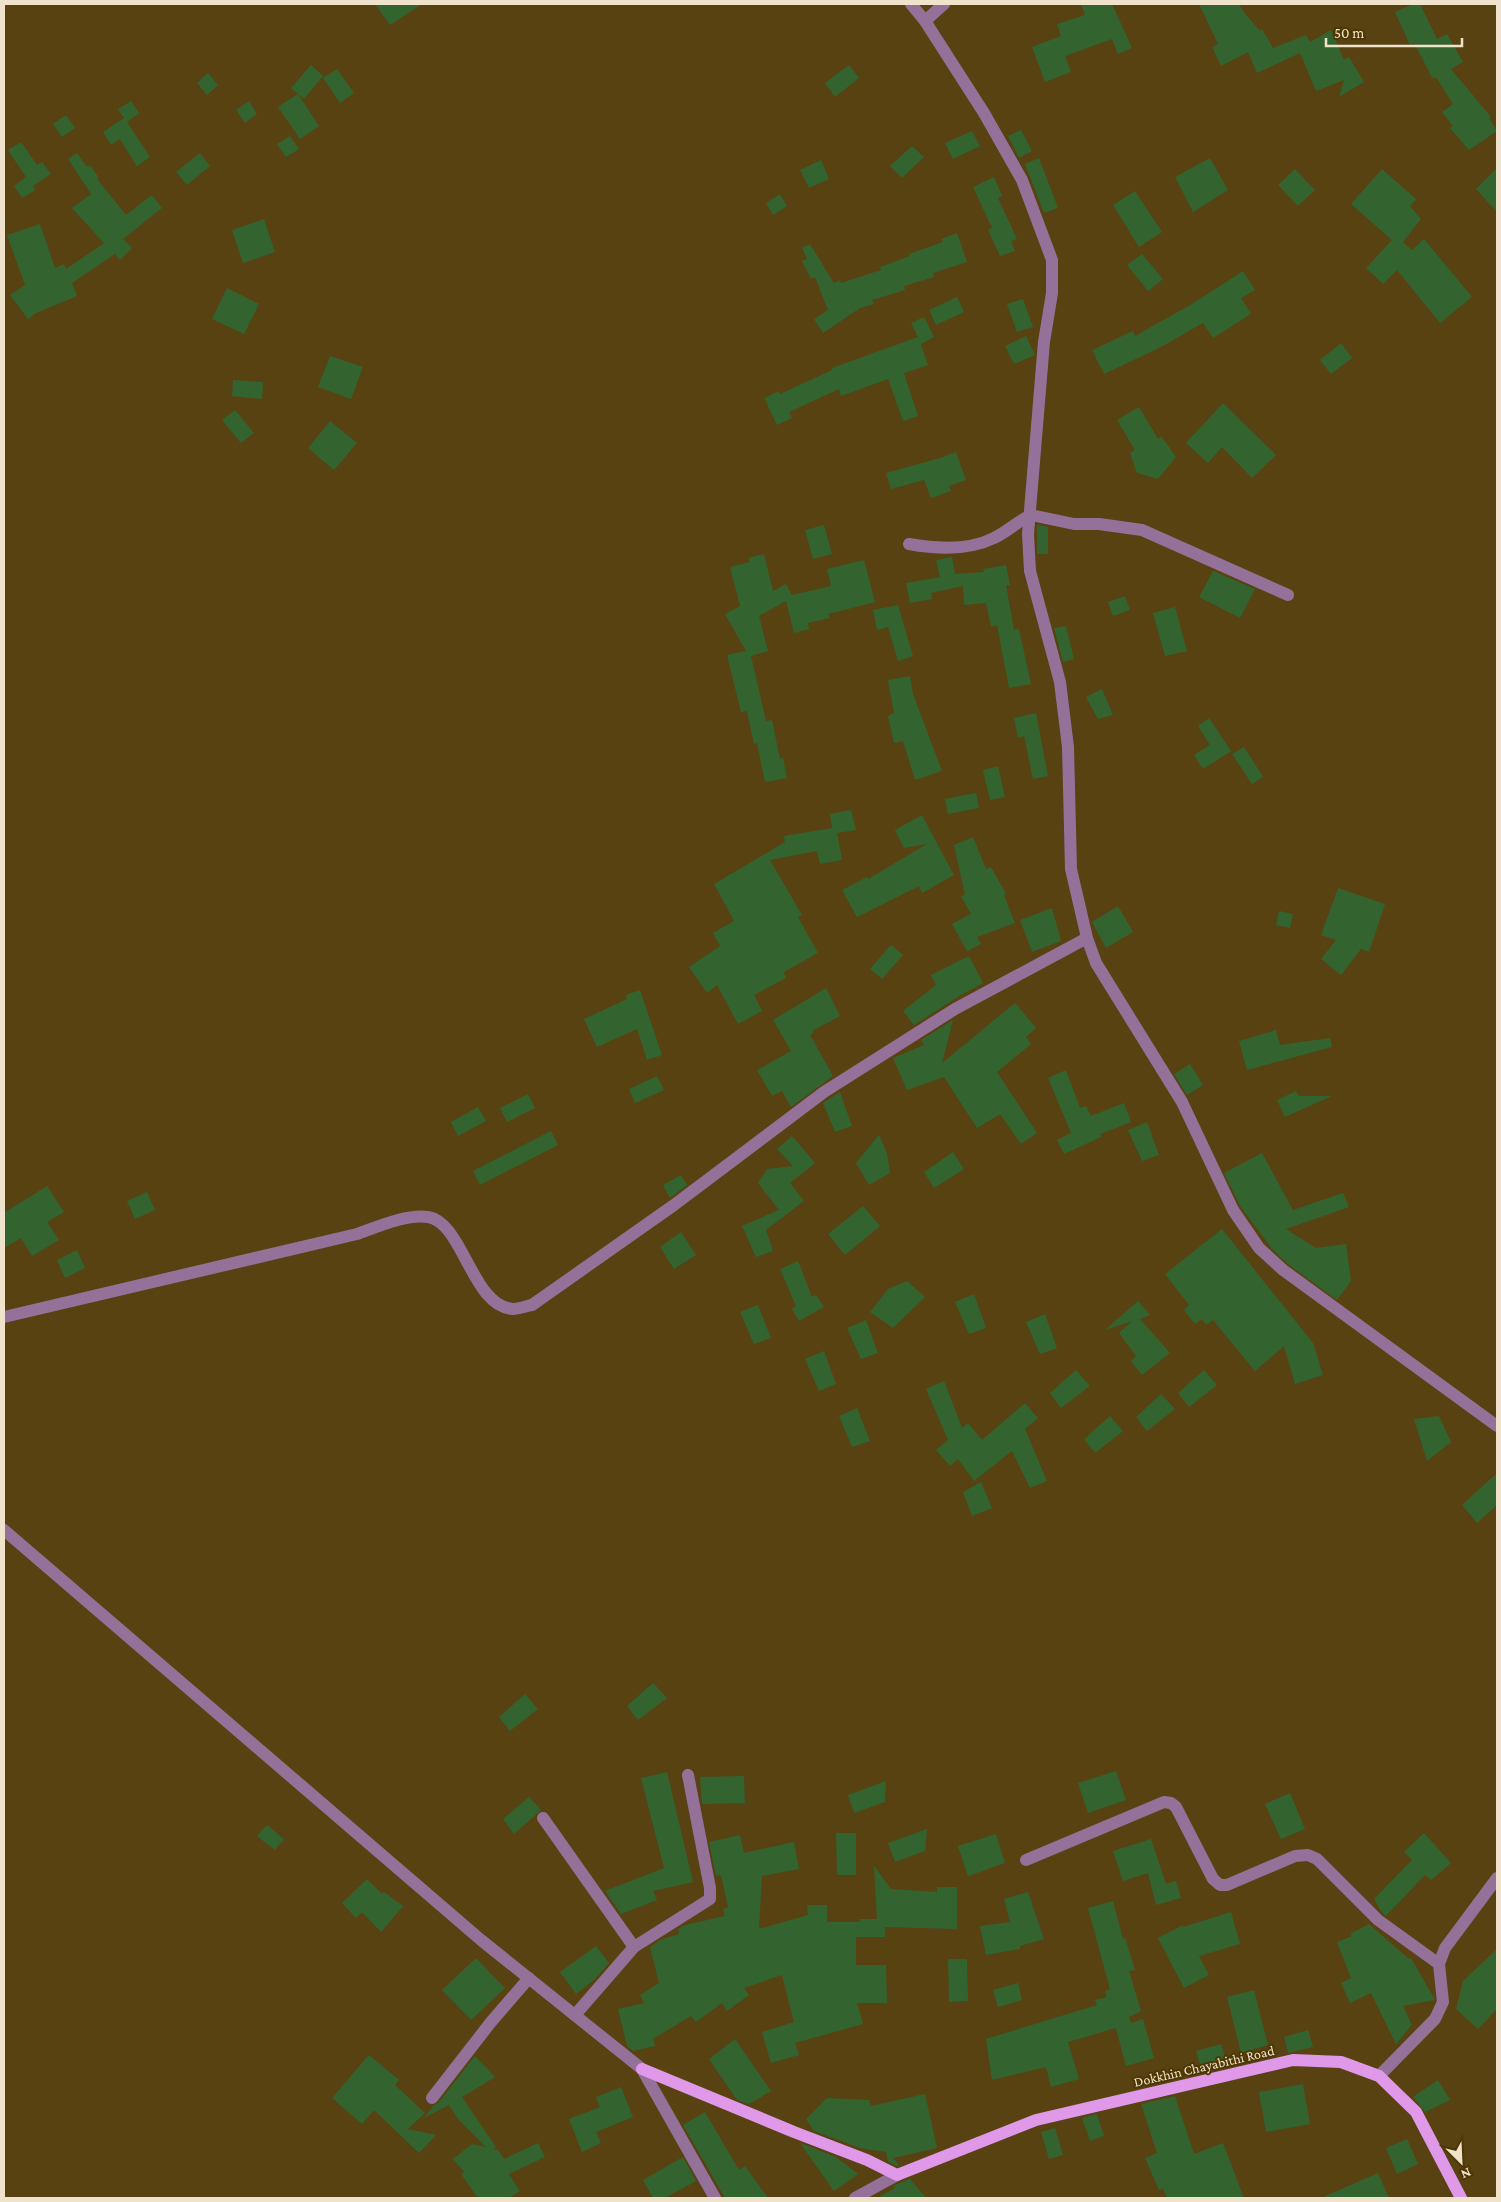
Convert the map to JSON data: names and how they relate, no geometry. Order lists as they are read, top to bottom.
{
  "streets": {
    "main road": ["Dokkhin Chayabithi Road"]
  },
  "scale_bar": "50 m",
  "north": "bottom right"
}
